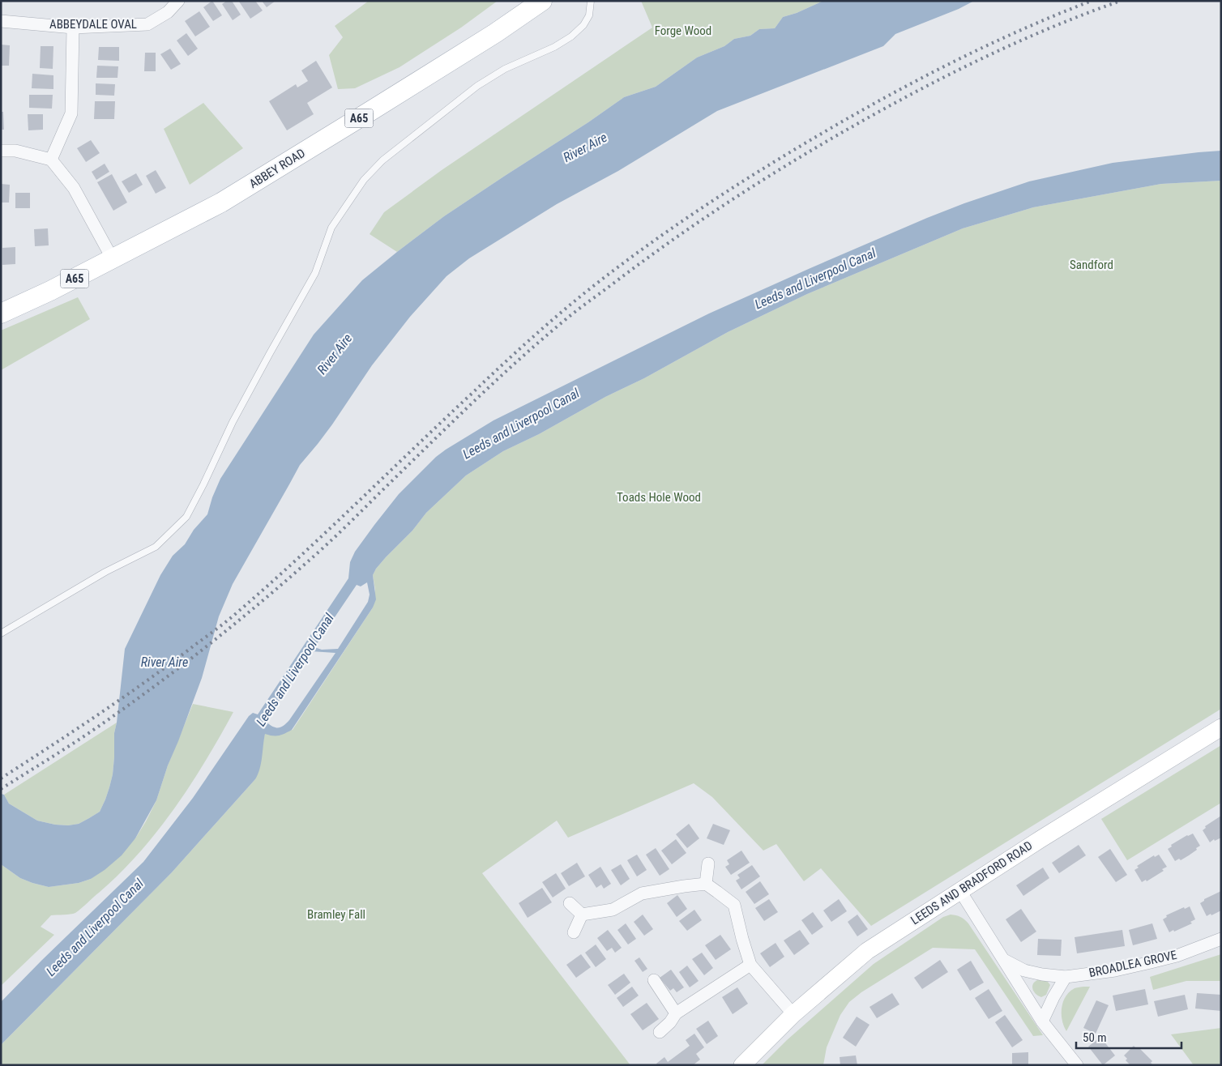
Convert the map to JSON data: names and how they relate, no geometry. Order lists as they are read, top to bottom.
{
  "streets": {
    "main road": ["A65", "ABBEY ROAD", "LEEDS AND BRADFORD ROAD"],
    "street": ["ABBEYDALE OVAL", "BROADLEA GROVE"]
  },
  "water": ["River Aire", "Leeds and Liverpool Canal"],
  "parks": [
    "Forge Wood",
    "Sandford",
    "Toads Hole Wood",
    "Bramley Fall"
  ],
  "scale_bar": "50 m"
}
